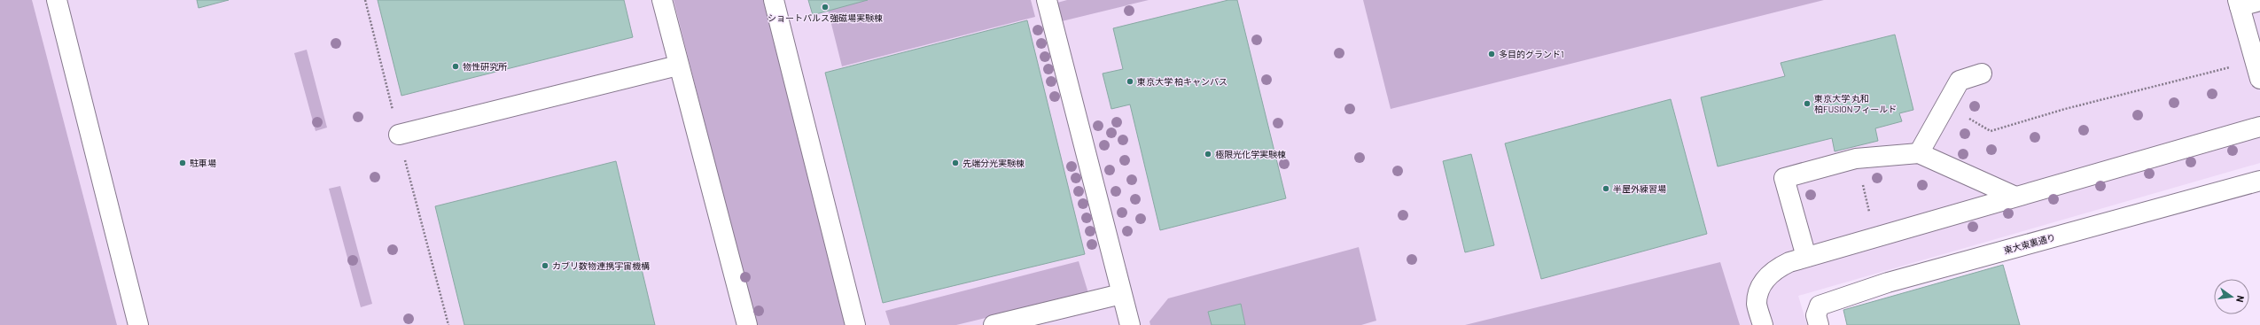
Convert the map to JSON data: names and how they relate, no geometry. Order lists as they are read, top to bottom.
{
  "streets": {
    "street": ["東大東裏通り"]
  },
  "places": [
    "ショートパルス強磁場実験棟",
    "多目的グランド1",
    "物性研究所",
    "東京大学 柏キャンパス",
    "東京大学 丸和 柏FUSIONフィールド",
    "極限光化学実験棟",
    "駐車場",
    "先端分光実験棟",
    "半屋外練習場",
    "カブリ数物連携宇宙機構"
  ],
  "north": "right"
}
